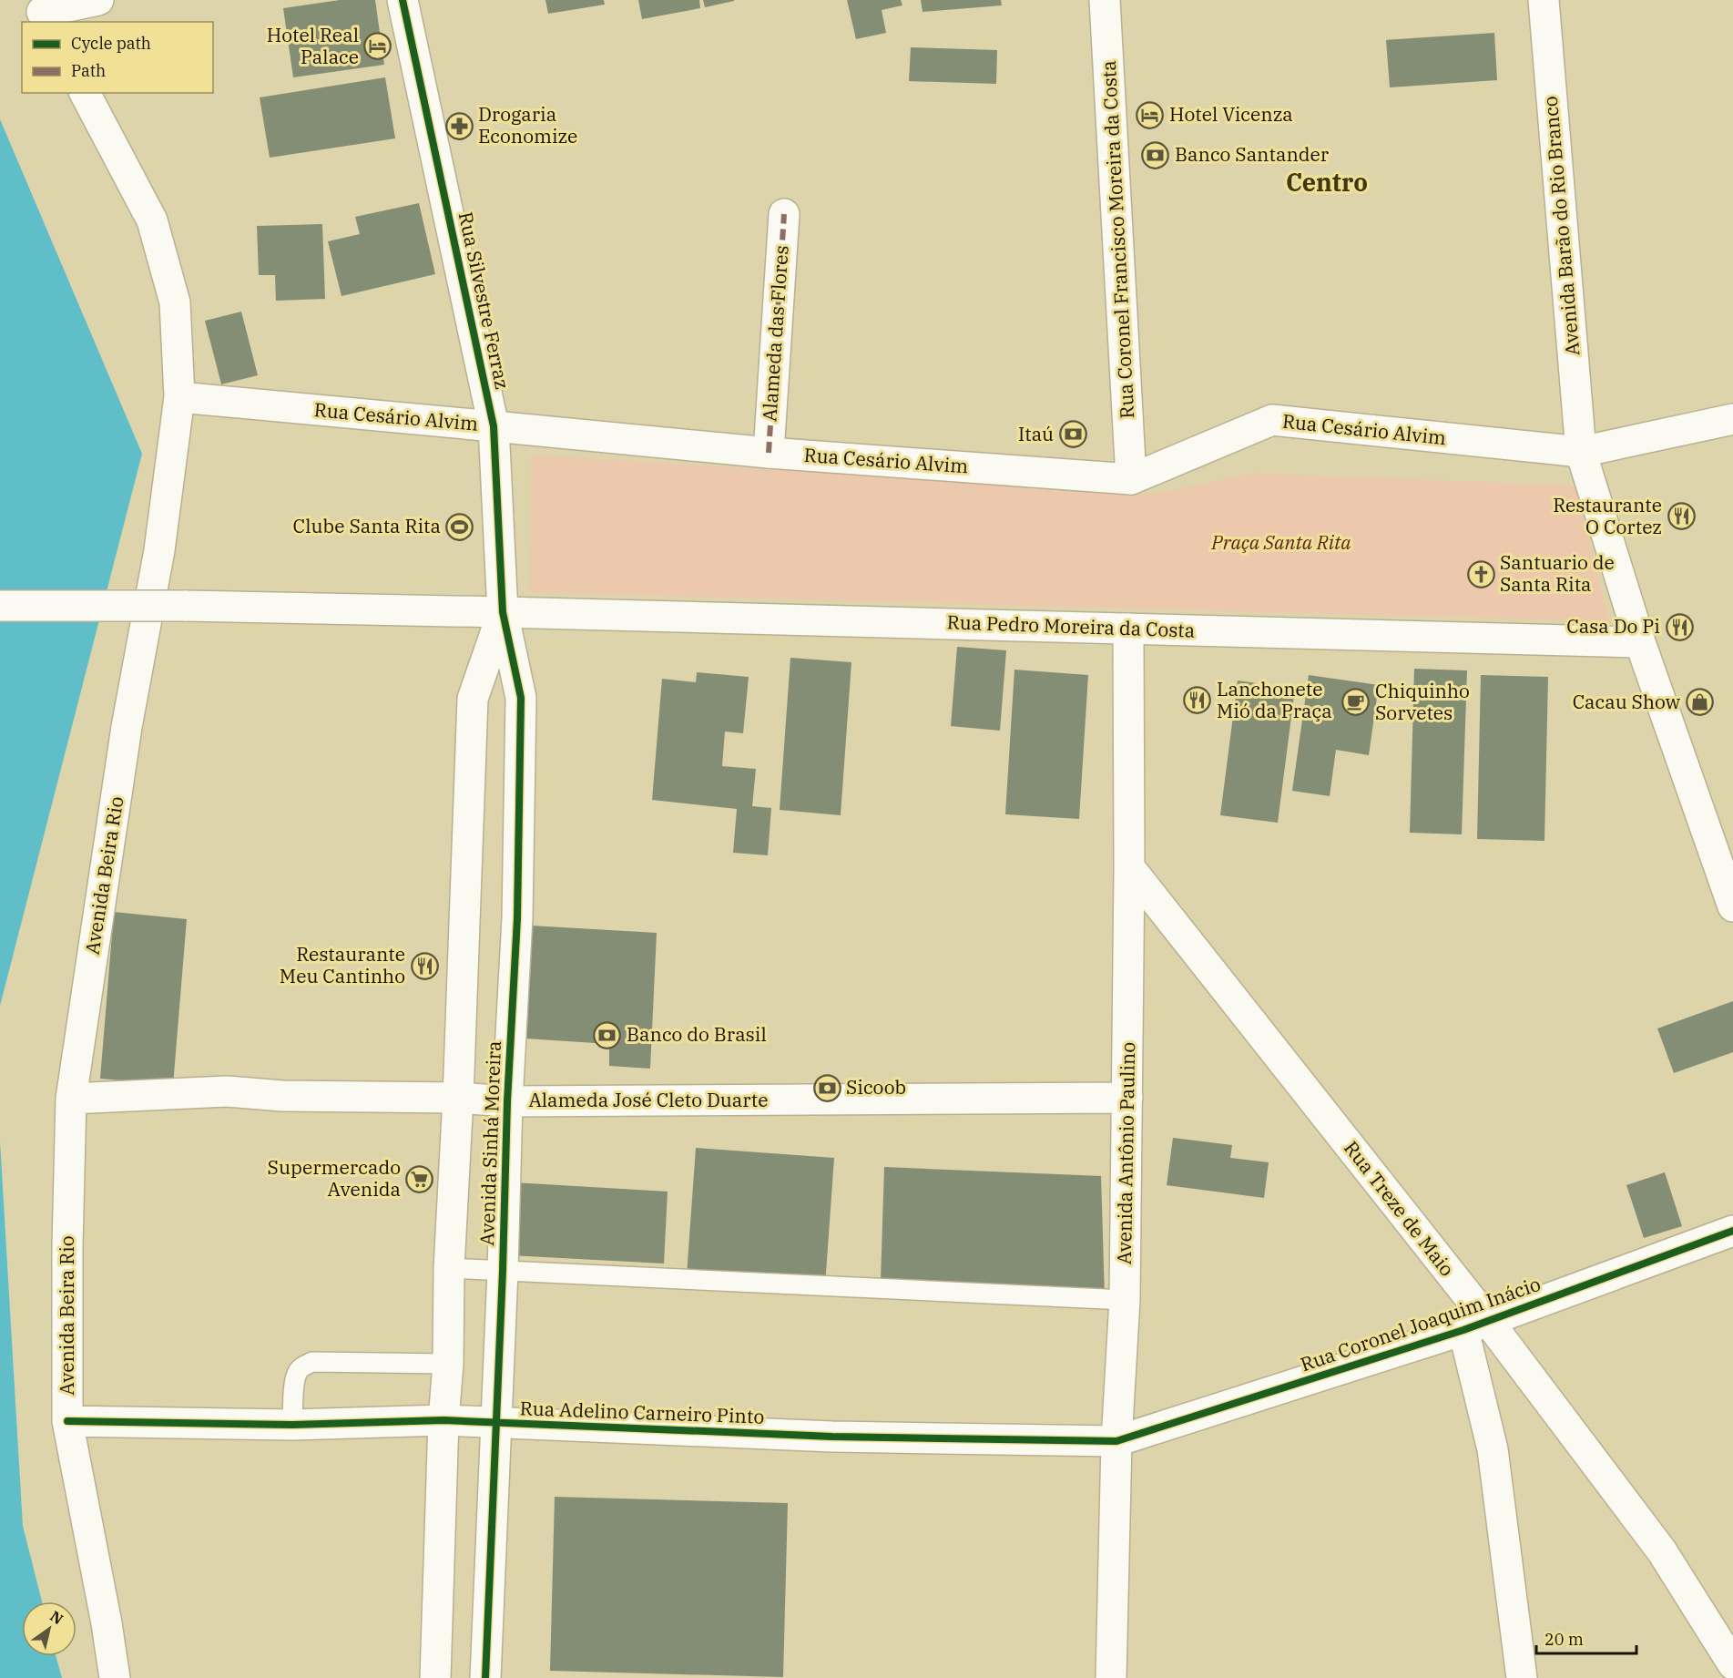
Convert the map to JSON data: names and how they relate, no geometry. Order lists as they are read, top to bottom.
{
  "streets": {
    "street": [
      "Avenida Barão do Rio Branco",
      "Rua Coronel Francisco Moreira da Costa",
      "Rua Silvestre Ferraz",
      "Alameda das Flores",
      "Rua Cesário Alvim",
      "Rua Pedro Moreira da Costa",
      "Avenida Beira Rio",
      "Alameda José Cleto Duarte",
      "Avenida Sinhá Moreira",
      "Avenida Antônio Paulino",
      "Rua Treze de Maio",
      "Rua Coronel Joaquim Inácio",
      "Rua Adelino Carneiro Pinto"
    ]
  },
  "crossings": [
    ["Avenida Barão do Rio Branco", "Rua Cesário Alvim"],
    ["Rua Coronel Francisco Moreira da Costa", "Rua Cesário Alvim"],
    ["Rua Silvestre Ferraz", "Rua Cesário Alvim"],
    ["Rua Silvestre Ferraz", "Rua Pedro Moreira da Costa"],
    ["Rua Silvestre Ferraz", "Avenida Sinhá Moreira"],
    ["Alameda das Flores", "Rua Cesário Alvim"],
    ["Rua Cesário Alvim", "Avenida Beira Rio"],
    ["Rua Pedro Moreira da Costa", "Avenida Sinhá Moreira"],
    ["Rua Pedro Moreira da Costa", "Avenida Antônio Paulino"],
    ["Avenida Beira Rio", "Alameda José Cleto Duarte"],
    ["Avenida Beira Rio", "Rua Adelino Carneiro Pinto"],
    ["Alameda José Cleto Duarte", "Avenida Sinhá Moreira"],
    ["Alameda José Cleto Duarte", "Avenida Antônio Paulino"],
    ["Avenida Sinhá Moreira", "Rua Adelino Carneiro Pinto"],
    ["Avenida Antônio Paulino", "Rua Treze de Maio"],
    ["Avenida Antônio Paulino", "Rua Coronel Joaquim Inácio"],
    ["Avenida Antônio Paulino", "Rua Adelino Carneiro Pinto"],
    ["Rua Treze de Maio", "Rua Coronel Joaquim Inácio"],
    ["Rua Coronel Joaquim Inácio", "Rua Adelino Carneiro Pinto"]
  ],
  "districts": ["Centro"],
  "parks": ["Praça Santa Rita"],
  "places": {
    "hotel": ["Hotel Real Palace", "Hotel Vicenza"],
    "pharmacy": ["Drogaria Economize"],
    "bank": [
      "Banco Santander",
      "Itaú",
      "Banco do Brasil",
      "Sicoob"
    ],
    "restaurant": [
      "Restaurante O Cortez",
      "Casa Do Pi",
      "Lanchonete Mió da Praça",
      "Restaurante Meu Cantinho"
    ],
    "sports": ["Clube Santa Rita"],
    "church": ["Santuario de Santa Rita"],
    "cafe": ["Chiquinho Sorvetes"],
    "shop": ["Cacau Show"],
    "supermarket": ["Supermercado Avenida"]
  },
  "legend": ["Cycle path", "Path"],
  "scale_bar": "20 m",
  "north": "top right"
}
